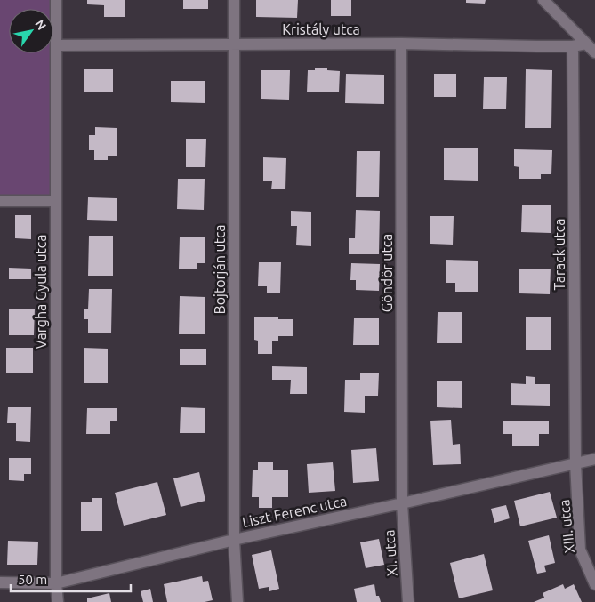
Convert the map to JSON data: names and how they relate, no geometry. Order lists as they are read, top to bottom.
{
  "streets": {
    "street": [
      "Kristály utca",
      "Tarack utca",
      "Bojtorján utca",
      "Göndör utca",
      "Vargha Gyula utca",
      "Liszt Ferenc utca",
      "XIII. utca",
      "XI. utca"
    ]
  },
  "crossings": [
    ["Kristály utca", "Tarack utca"],
    ["Kristály utca", "Bojtorján utca"],
    ["Kristály utca", "Göndör utca"],
    ["Kristály utca", "Vargha Gyula utca"],
    ["Tarack utca", "Liszt Ferenc utca"],
    ["Tarack utca", "XIII. utca"],
    ["Bojtorján utca", "Liszt Ferenc utca"],
    ["Göndör utca", "Liszt Ferenc utca"],
    ["Göndör utca", "XI. utca"],
    ["Vargha Gyula utca", "Liszt Ferenc utca"],
    ["Liszt Ferenc utca", "XIII. utca"],
    ["Liszt Ferenc utca", "XI. utca"]
  ],
  "scale_bar": "50 m",
  "north": "top right"
}
